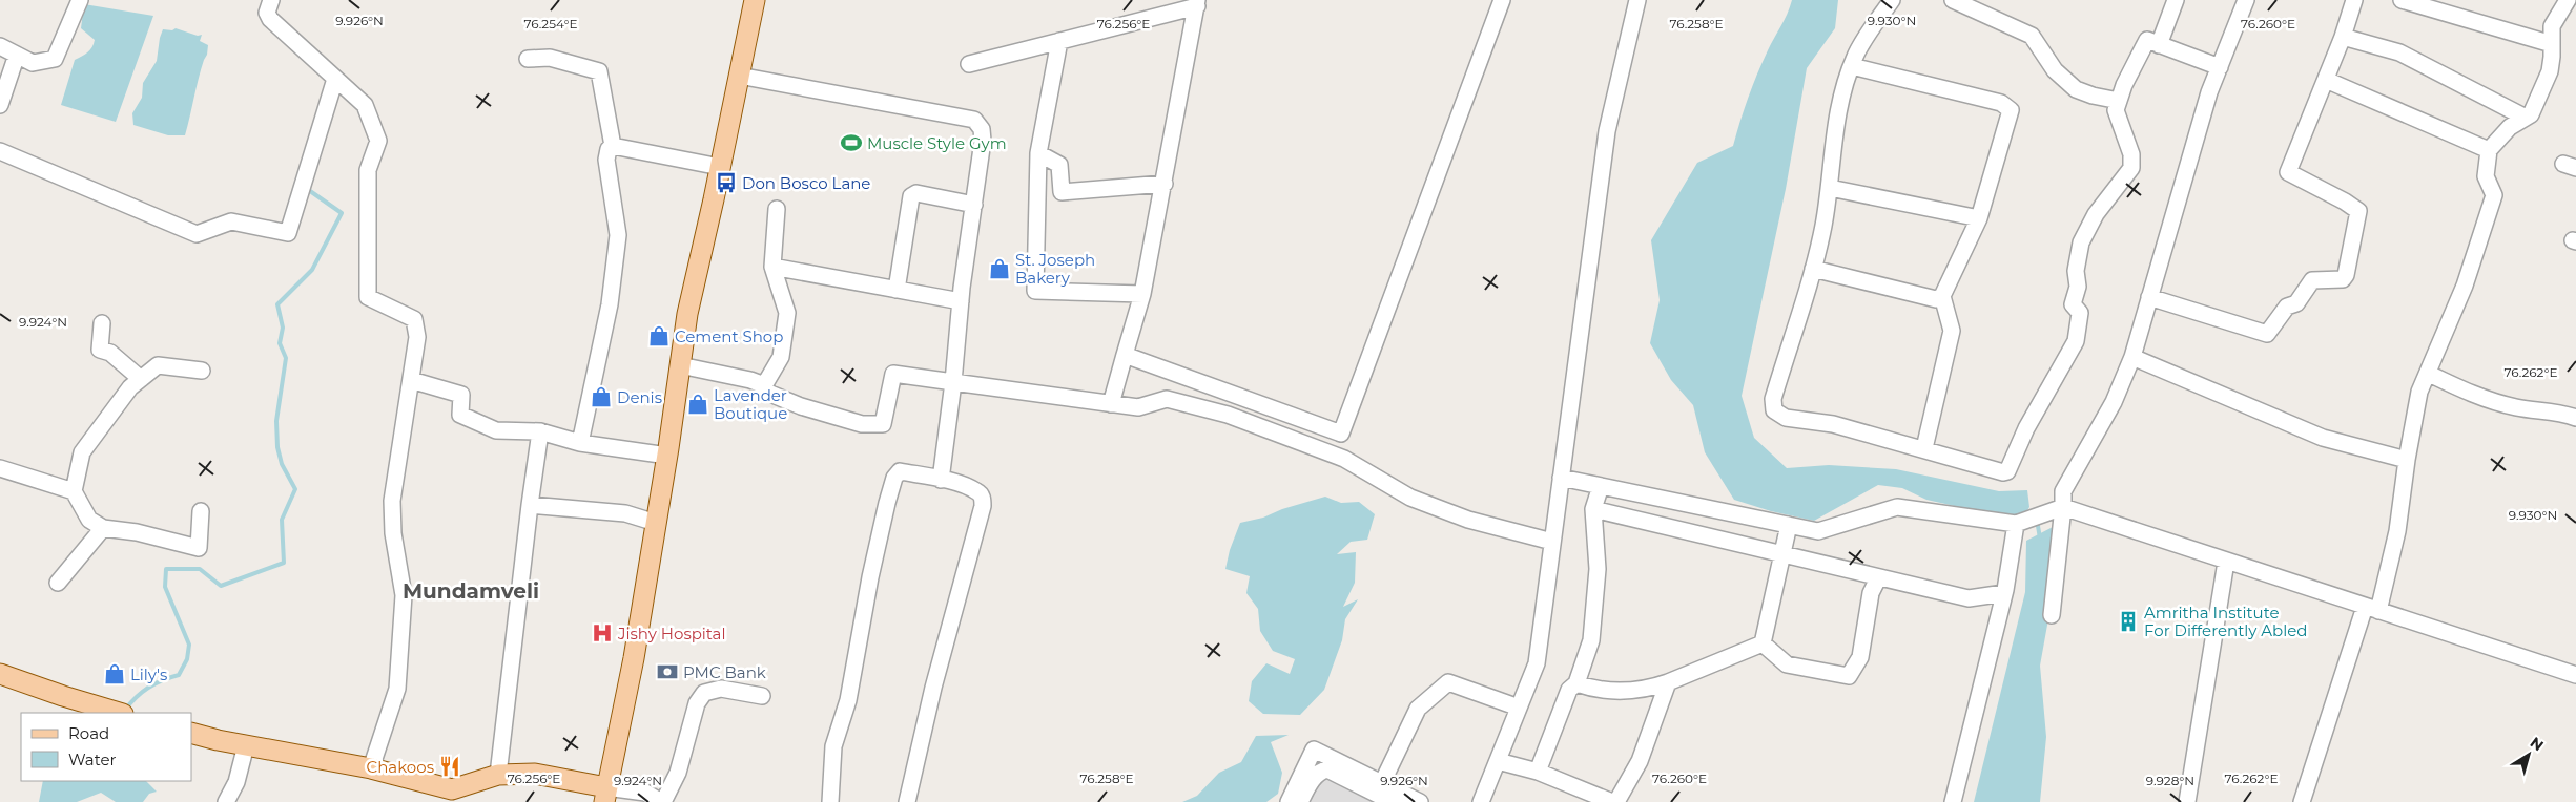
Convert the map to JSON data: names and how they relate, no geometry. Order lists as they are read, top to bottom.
{
  "districts": ["Mundamveli"],
  "places": {
    "sports": ["Muscle Style Gym"],
    "bus stop": ["Don Bosco Lane"],
    "shop": [
      "St. Joseph Bakery",
      "Cement Shop",
      "Denis",
      "Lavender Boutique",
      "Lily's"
    ],
    "building": ["Amritha Institute For Differently Abled"],
    "hospital": ["Jishy Hospital"],
    "bank": ["PMC Bank"],
    "restaurant": ["Chakoos"]
  },
  "legend": ["Road", "Water"],
  "north": "top right",
  "coordinates": [
    "9.926°N",
    "9.930°N",
    "76.254°E",
    "76.256°E",
    "76.258°E",
    "76.260°E",
    "9.924°N",
    "76.262°E",
    "9.928°N"
  ]
}
